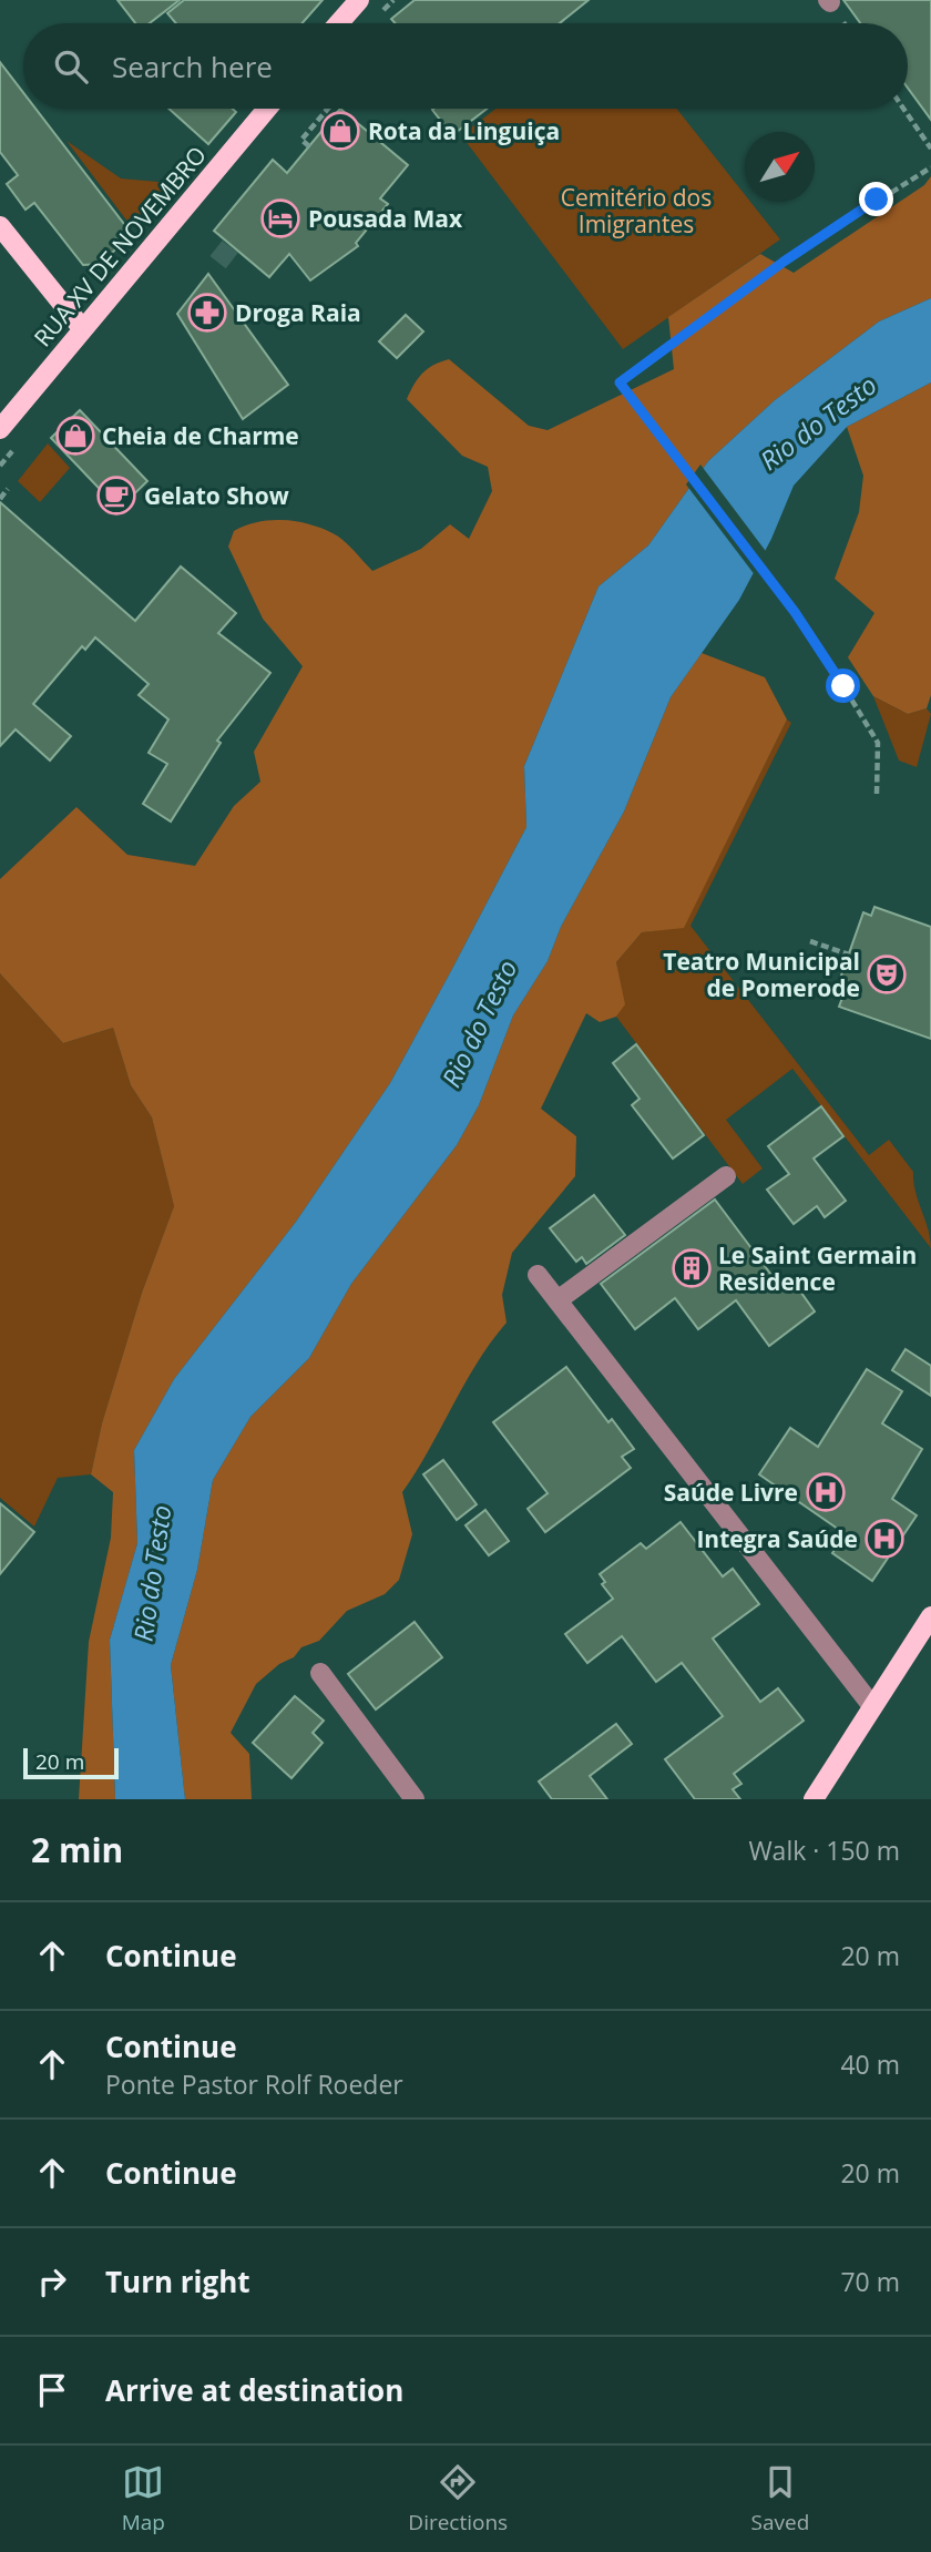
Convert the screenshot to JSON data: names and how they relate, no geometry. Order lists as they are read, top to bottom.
{
  "streets": {
    "main road": ["RUA XV DE NOVEMBRO"]
  },
  "water": ["Rio do Testo"],
  "parks": ["Cemitério dos Imigrantes"],
  "places": {
    "shop": ["Rota da Linguiça", "Cheia de Charme"],
    "hotel": ["Pousada Max"],
    "pharmacy": ["Droga Raia"],
    "cafe": ["Gelato Show"],
    "theatre": ["Teatro Municipal de Pomerode"],
    "building": ["Le Saint Germain Residence"],
    "hospital": ["Saúde Livre", "Integra Saúde"]
  },
  "scale_bar": "20 m",
  "north": "top right",
  "page": {
    "search": "Search here",
    "scale": "20 m",
    "heading": ["2 min", "Walk · 150 m"],
    "list": [
      ["Continue", "20 m"],
      ["Continue", "Ponte Pastor Rolf Roeder", "40 m"],
      ["Continue", "20 m"],
      ["Turn right", "70 m"],
      "Arrive at destination"
    ],
    "nav": ["Map", "Directions", "Saved"]
  }
}
